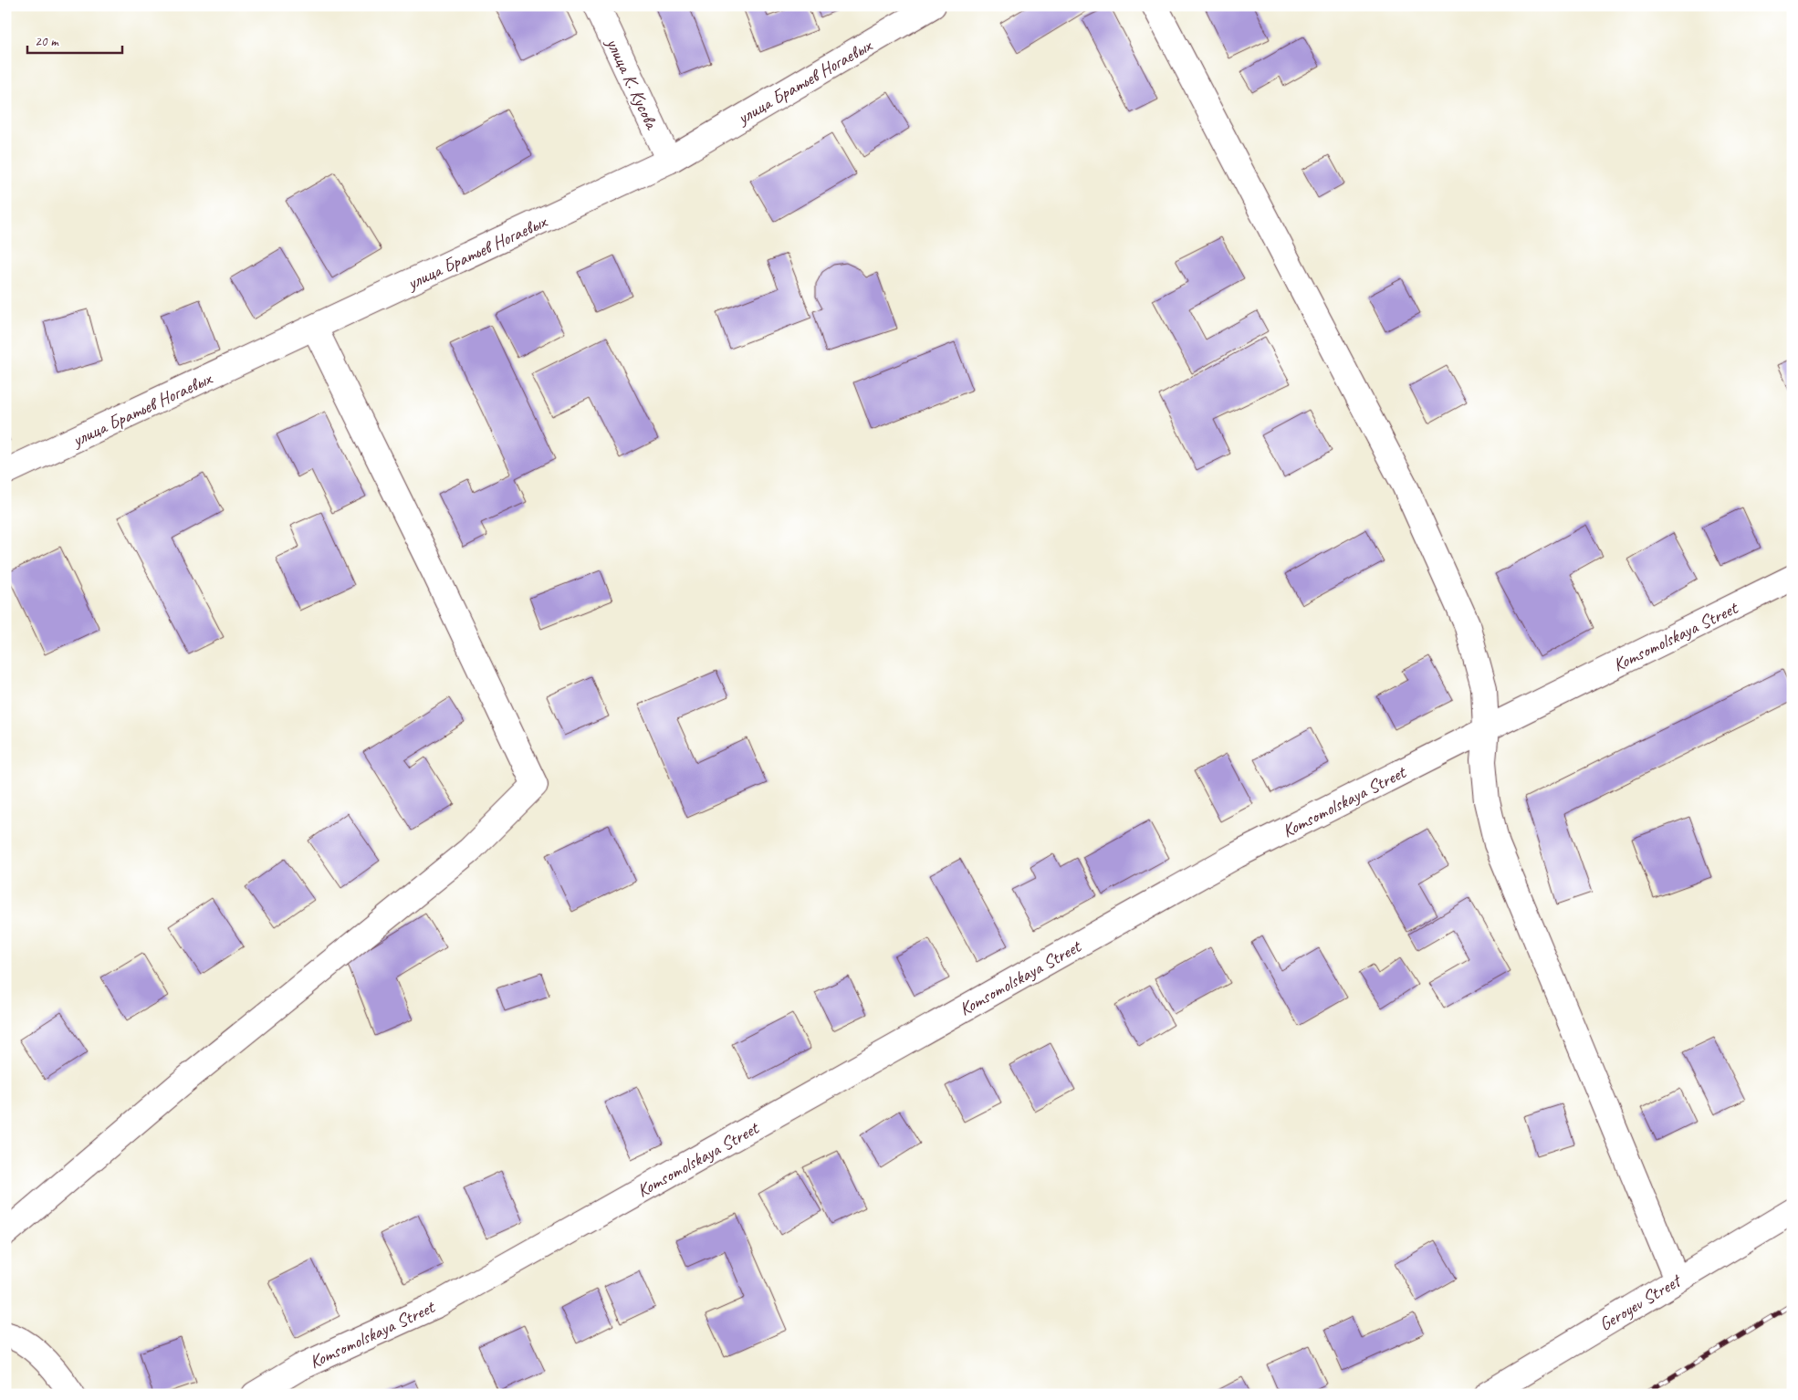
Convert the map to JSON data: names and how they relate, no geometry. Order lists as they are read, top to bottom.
{
  "streets": {
    "street": [
      "улица Братьев Ногаевых",
      "улица К. Кусова",
      "Komsomolskaya Street",
      "Geroyev Street"
    ]
  },
  "crossings": [
    ["улица Братьев Ногаевых", "улица К. Кусова"]
  ],
  "scale_bar": "20 m"
}
